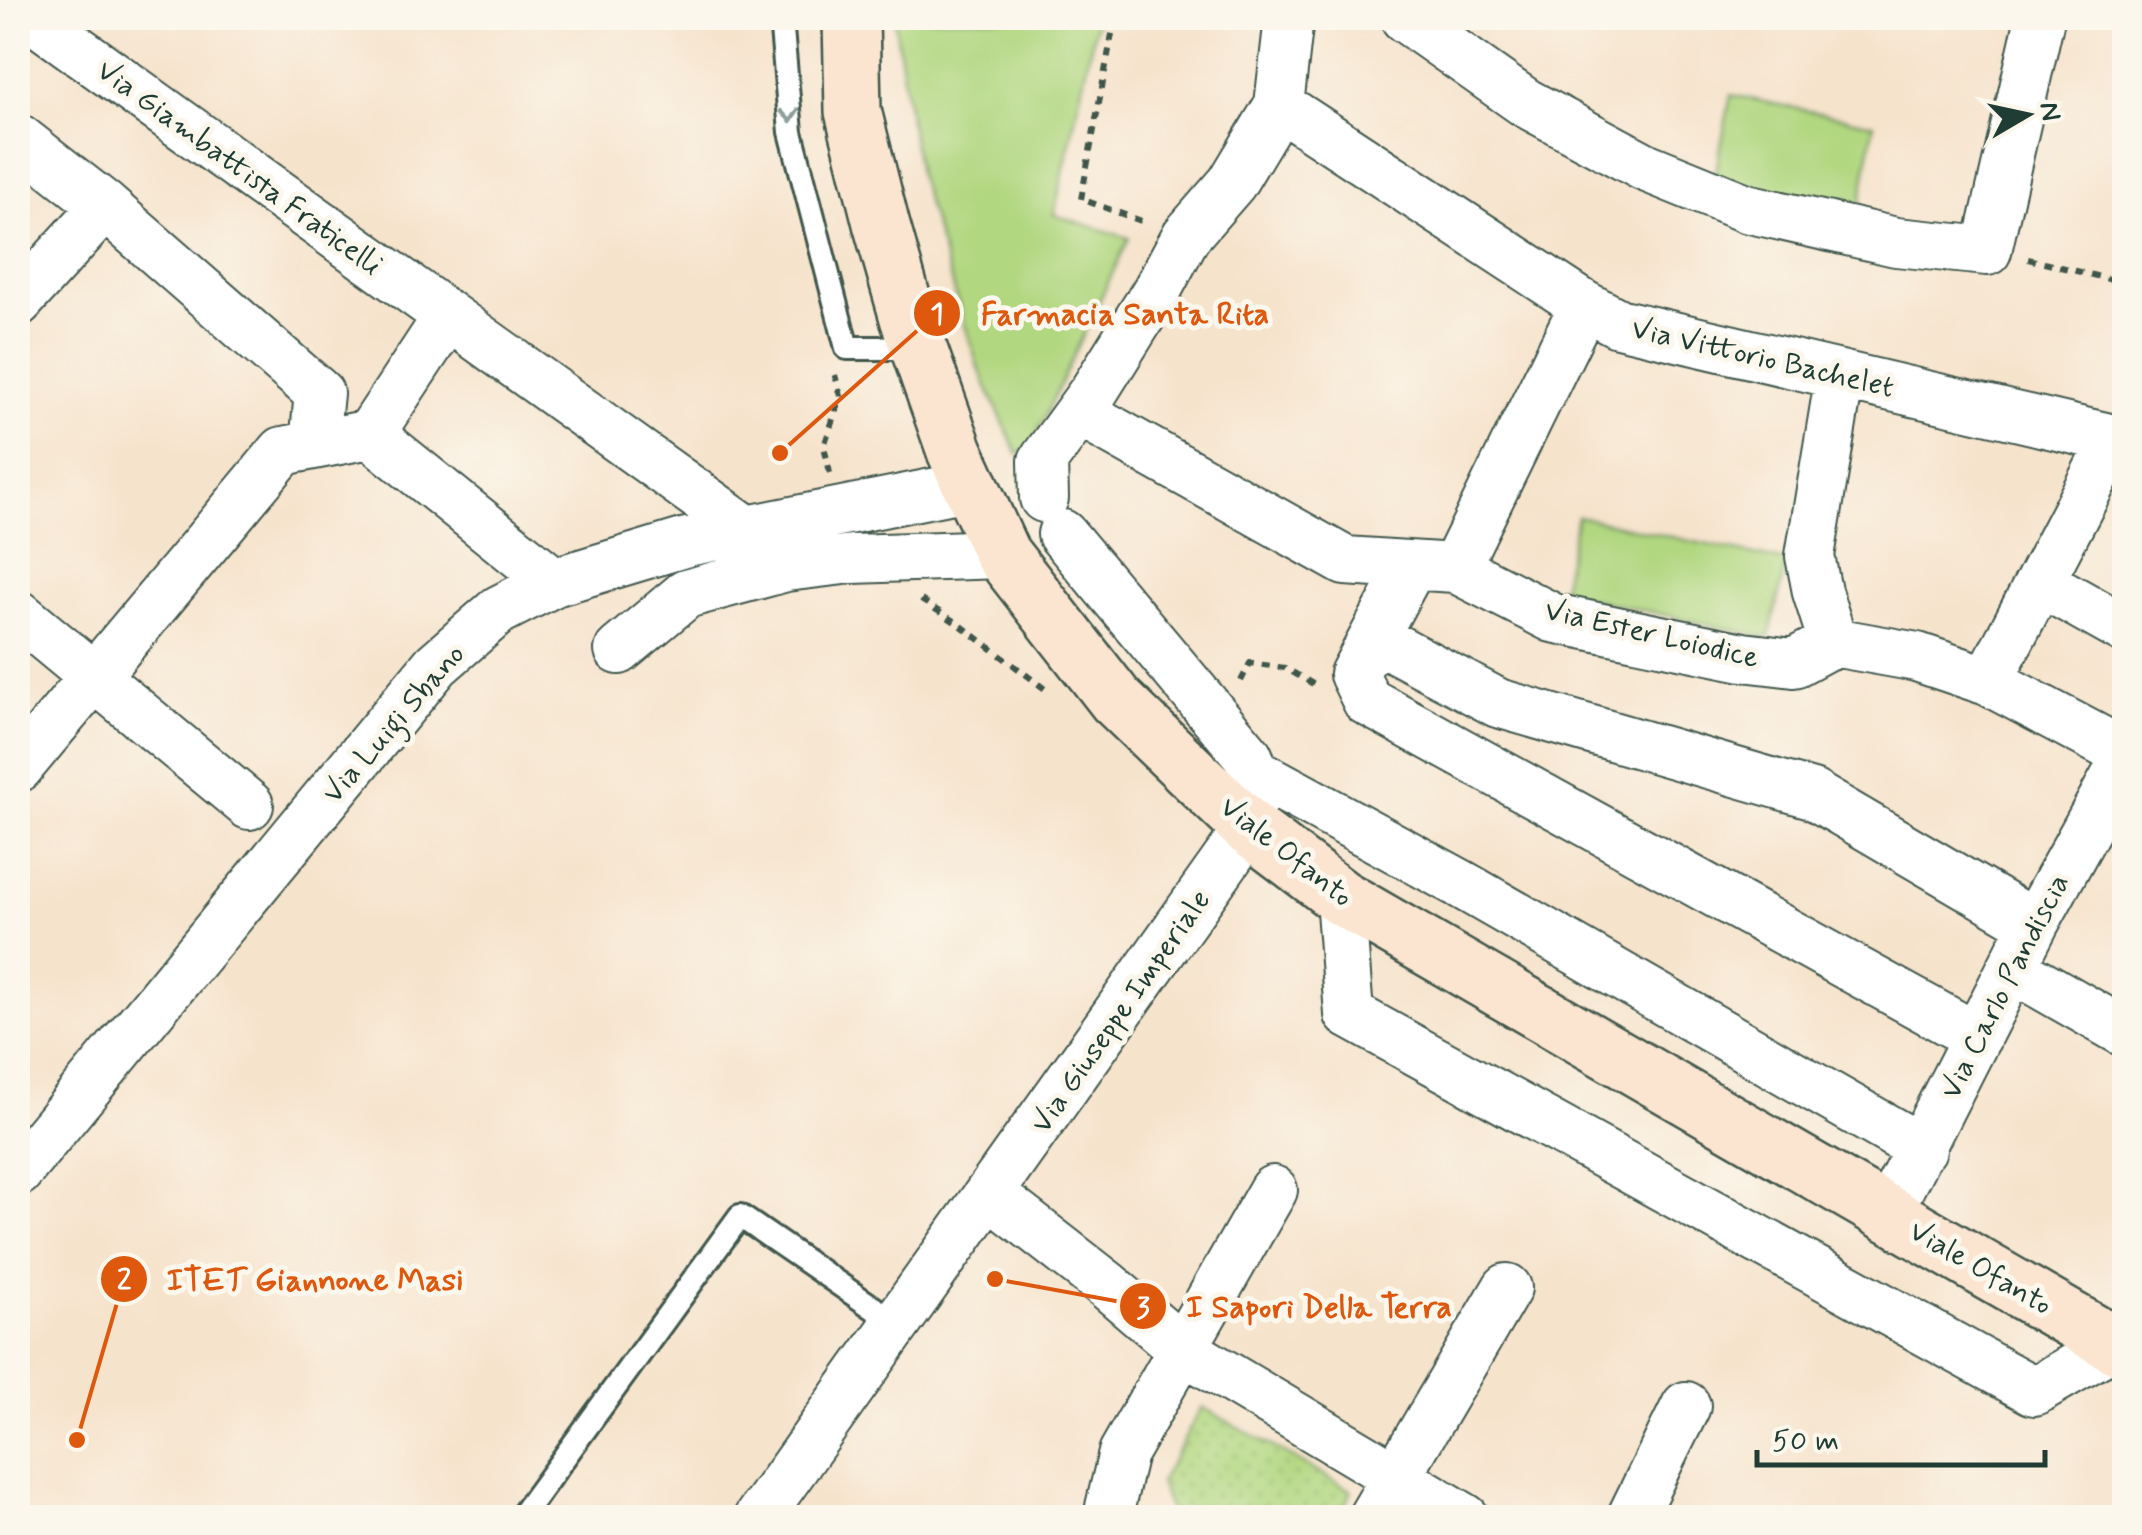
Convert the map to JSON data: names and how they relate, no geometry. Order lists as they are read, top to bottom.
{
  "streets": {
    "main road": ["Viale Ofanto"],
    "street": [
      "Via Giambattista Fraticelli",
      "Via Vittorio Bachelet",
      "Via Ester Loiodice",
      "Via Luigi Sbano",
      "Via Carlo Pandiscia",
      "Via Giuseppe Imperiale"
    ]
  },
  "crossings": [
    ["Via Giambattista Fraticelli", "Via Luigi Sbano"],
    ["Via Luigi Sbano", "Viale Ofanto"],
    ["Viale Ofanto", "Via Carlo Pandiscia"],
    ["Viale Ofanto", "Via Giuseppe Imperiale"]
  ],
  "places": ["Farmacia Santa Rita", "I Sapori Della Terra", "ITET Giannone Masi"],
  "scale_bar": "50 m",
  "north": "right"
}
